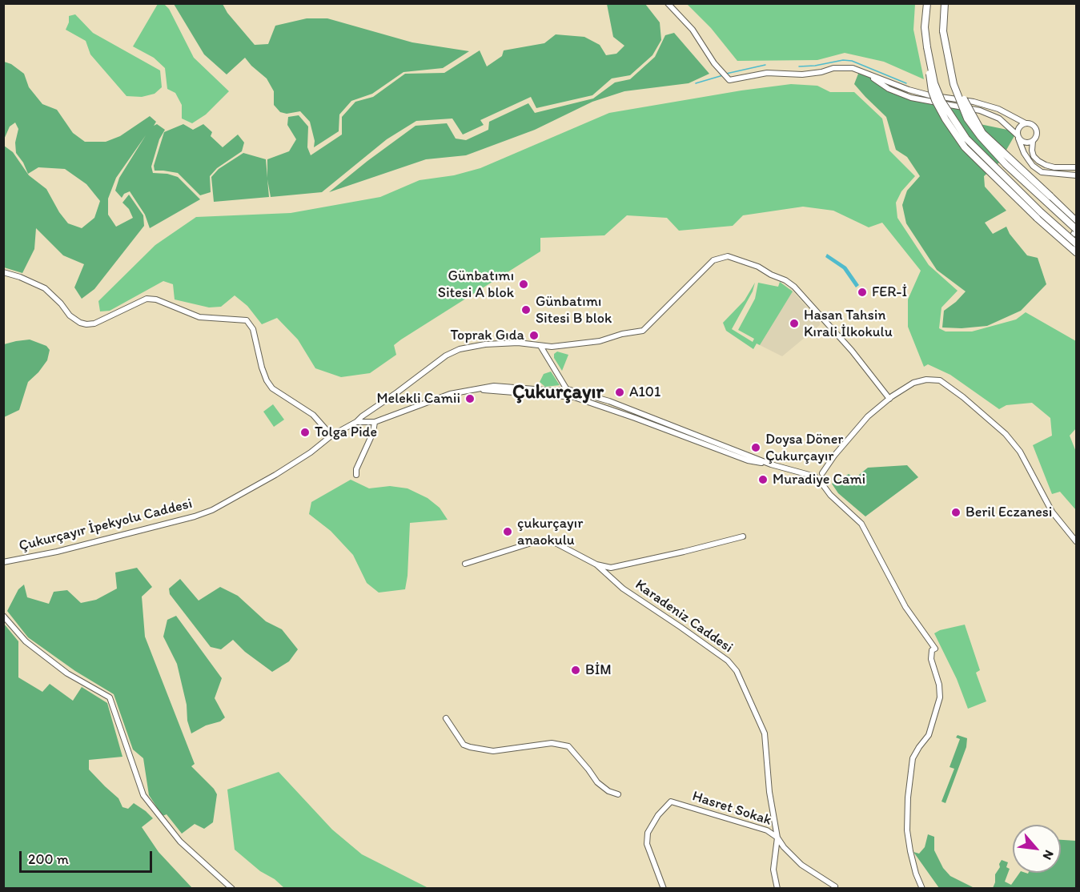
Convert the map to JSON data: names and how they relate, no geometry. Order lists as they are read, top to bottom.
{
  "streets": {
    "street": ["Çukurçayır İpekyolu Caddesi", "Karadeniz Caddesi", "Hasret Sokak"]
  },
  "crossings": [
    ["Karadeniz Caddesi", "Hasret Sokak"]
  ],
  "districts": ["Çukurçayır"],
  "places": [
    "Günbatımı Sitesi A blok",
    "FER-İ",
    "Günbatımı Sitesi B blok",
    "Hasan Tahsin Kırali İlkokulu",
    "Toprak Gıda",
    "A101",
    "Melekli Camii",
    "Tolga Pide",
    "Doysa Döner Çukurçayır",
    "Muradiye Cami",
    "Beril Eczanesi",
    "çukurçayır anaokulu",
    "BİM"
  ],
  "scale_bar": "200 m",
  "north": "bottom right"
}
